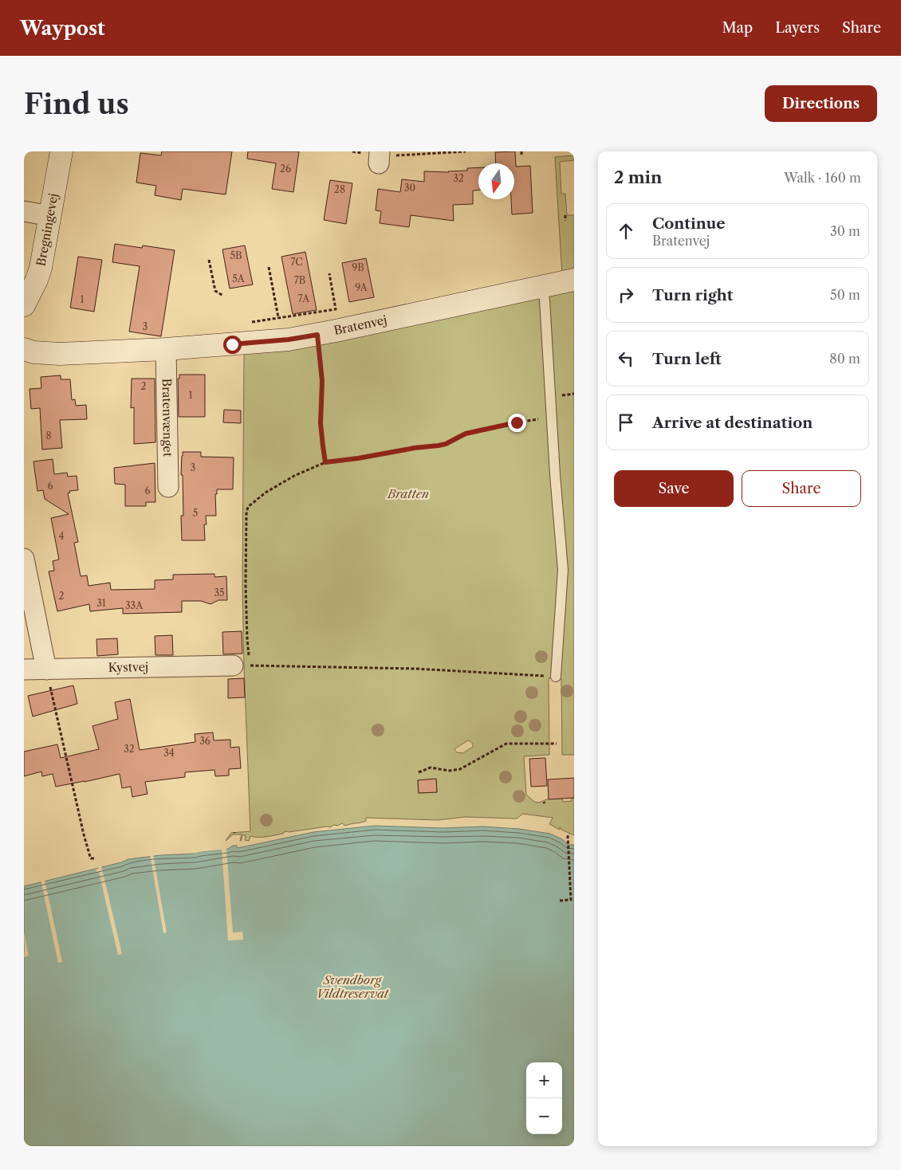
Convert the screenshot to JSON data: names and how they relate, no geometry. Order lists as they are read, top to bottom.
{
  "streets": {
    "street": [
      "Bregningevej",
      "Bratenvej",
      "Bratenvænget",
      "Kystvej"
    ]
  },
  "crossings": [
    ["Bratenvej", "Bratenvænget"]
  ],
  "parks": ["Bratten", "Svendborg Vildtreservat"],
  "house_numbers": [
    "26",
    "32",
    "30",
    "28",
    "5B",
    "7C",
    "9B",
    "5A",
    "7B",
    "9A",
    "7A",
    "1",
    "3",
    "2",
    "1",
    "8",
    "3",
    "6",
    "6",
    "5",
    "4",
    "35",
    "2",
    "31",
    "33A",
    "36",
    "32",
    "34"
  ],
  "north": "bottom",
  "page": {
    "header": "Waypost",
    "nav": ["Map", "Layers", "Share"],
    "buttons": [
      "Directions",
      ["Save", "Share"]
    ],
    "title": "Find us",
    "heading": ["2 min", "Walk · 160 m"],
    "list": [
      ["Continue", "Bratenvej", "30 m"],
      ["Turn right", "50 m"],
      ["Turn left", "80 m"],
      "Arrive at destination"
    ],
    "map_buttons": ["+", "−"]
  }
}
